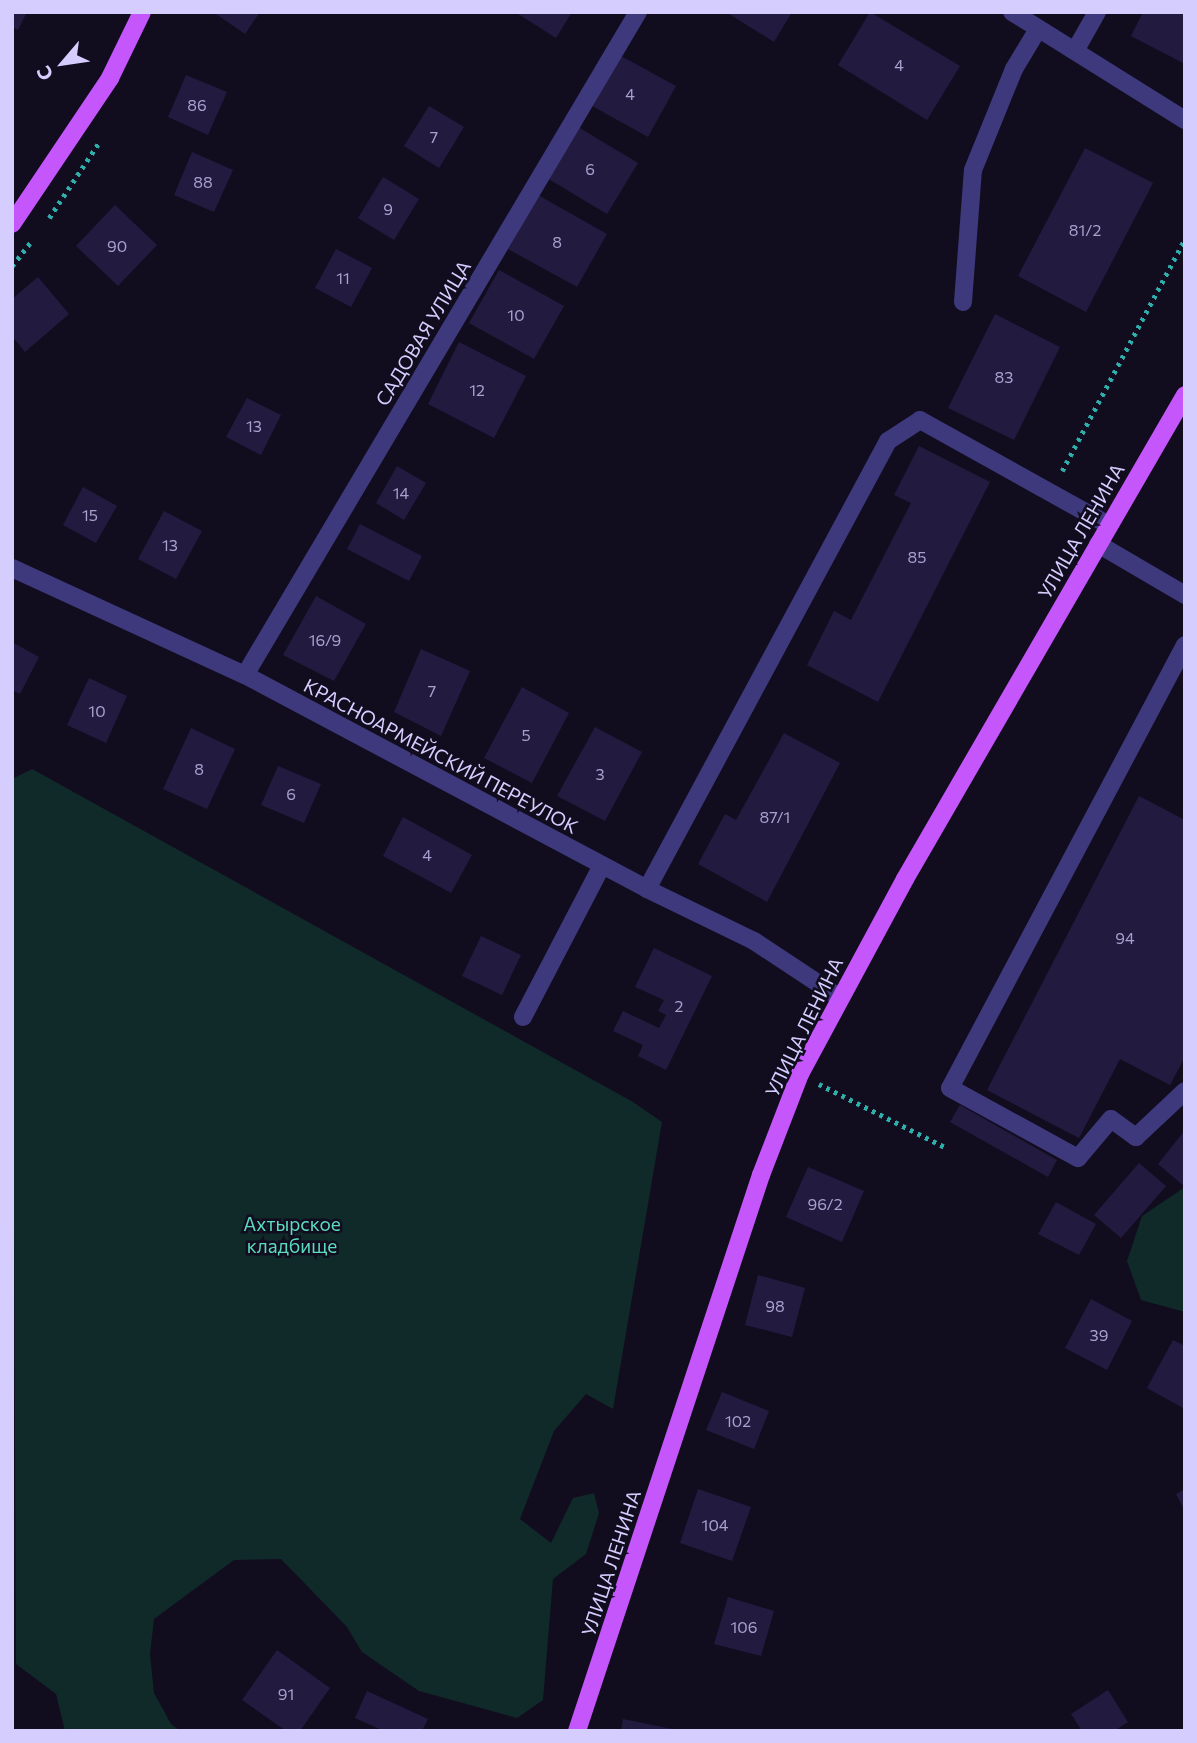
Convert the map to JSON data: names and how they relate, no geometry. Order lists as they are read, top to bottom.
{
  "streets": {
    "main road": ["УЛИЦА ЛЕНИНА"],
    "street": ["САДОВАЯ УЛИЦА", "КРАСНОАРМЕЙСКИЙ ПЕРЕУЛОК"]
  },
  "crossings": [
    ["САДОВАЯ УЛИЦА", "КРАСНОАРМЕЙСКИЙ ПЕРЕУЛОК"],
    ["УЛИЦА ЛЕНИНА", "КРАСНОАРМЕЙСКИЙ ПЕРЕУЛОК"]
  ],
  "parks": ["Ахтырское кладбище"],
  "house_numbers": [
    "4",
    "4",
    "86",
    "7",
    "6",
    "88",
    "9",
    "81/2",
    "8",
    "90",
    "11",
    "10",
    "83",
    "12",
    "13",
    "14",
    "15",
    "13",
    "85",
    "16/9",
    "7",
    "10",
    "5",
    "8",
    "3",
    "6",
    "87/1",
    "4",
    "94",
    "2",
    "96/2",
    "98",
    "39",
    "102",
    "104",
    "106",
    "91"
  ],
  "north": "bottom left"
}
